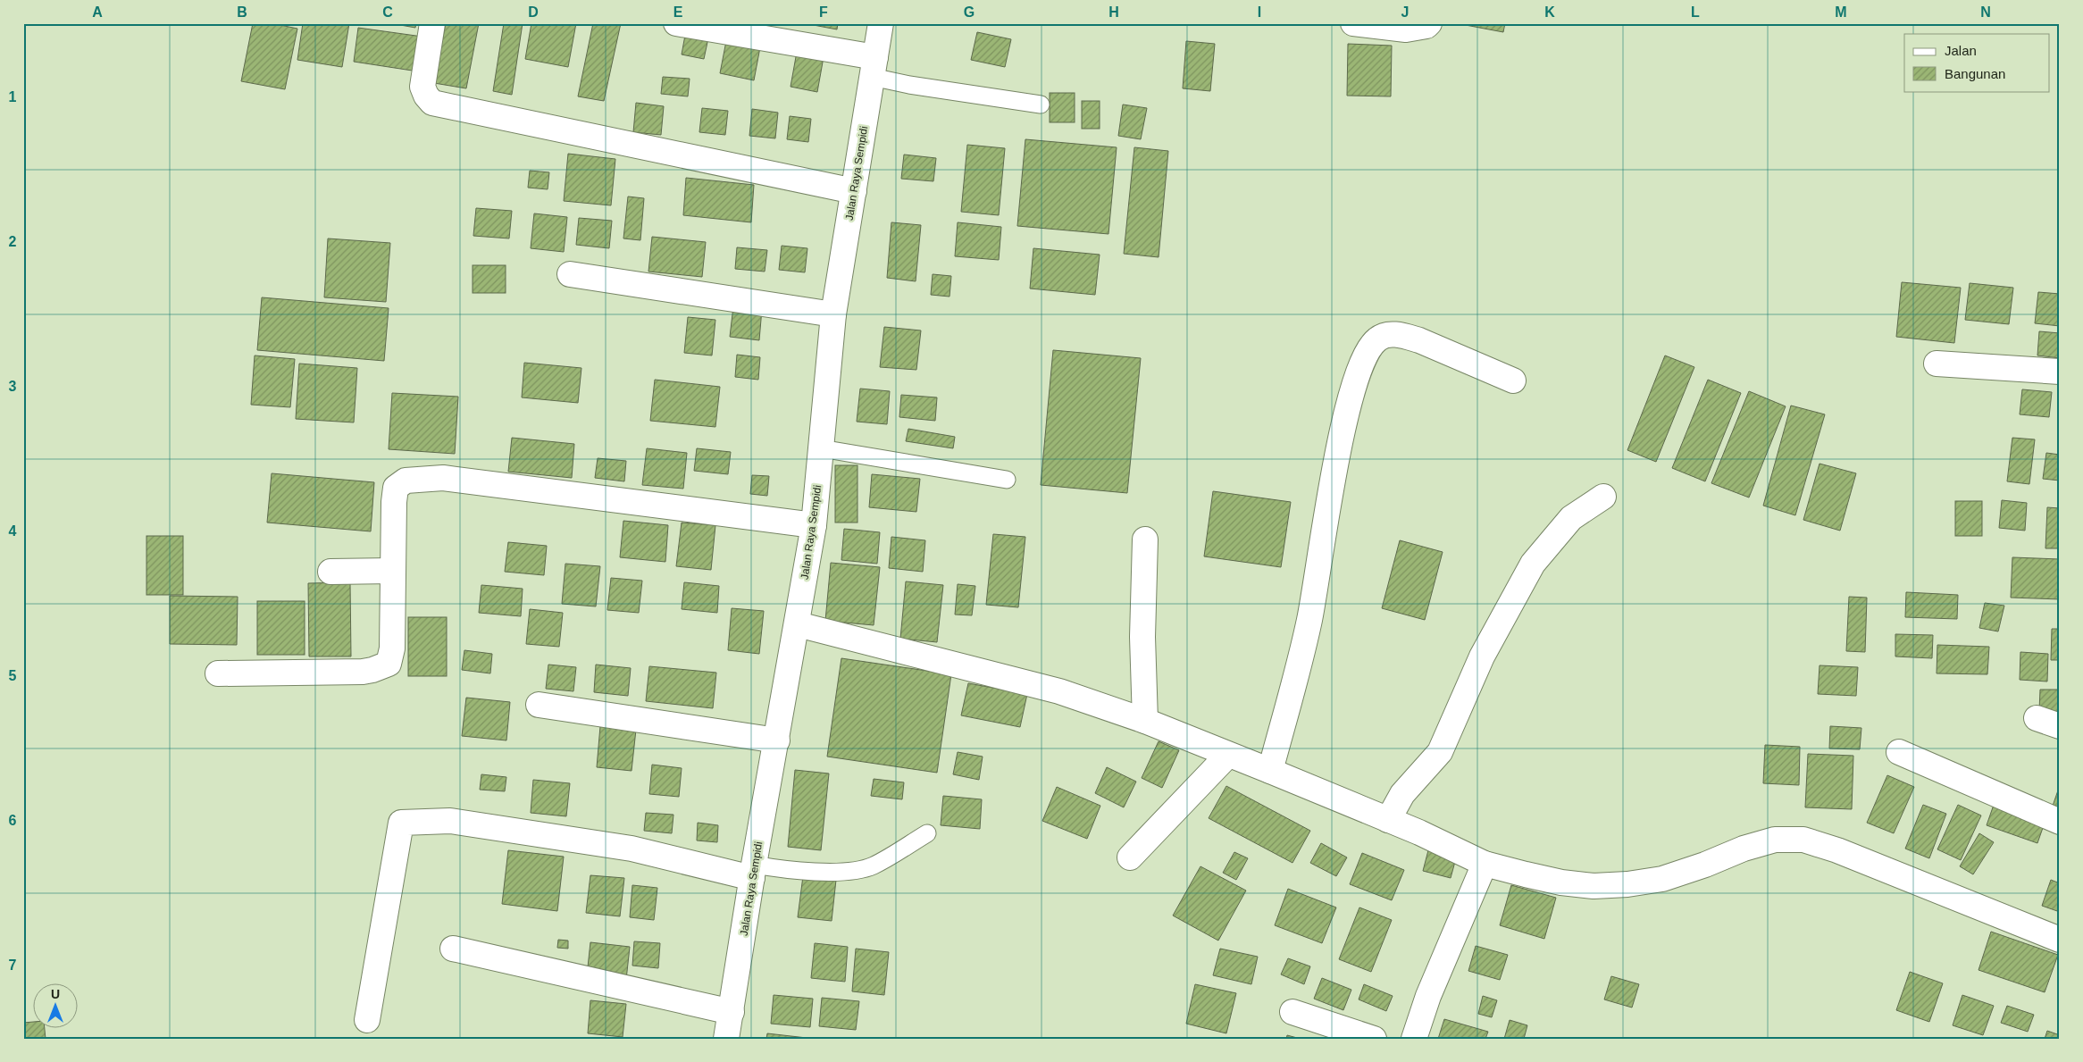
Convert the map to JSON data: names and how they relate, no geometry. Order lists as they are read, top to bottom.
{
  "streets": {
    "street": ["Jalan Raya Sempidi"]
  },
  "legend": ["Jalan", "Bangunan"],
  "north": "top",
  "grid": {
    "columns": [
      "A",
      "B",
      "C",
      "D",
      "E",
      "F",
      "G",
      "H",
      "I",
      "J",
      "K",
      "L",
      "M",
      "N"
    ],
    "rows": [
      "1",
      "2",
      "3",
      "4",
      "5",
      "6",
      "7"
    ]
  }
}
